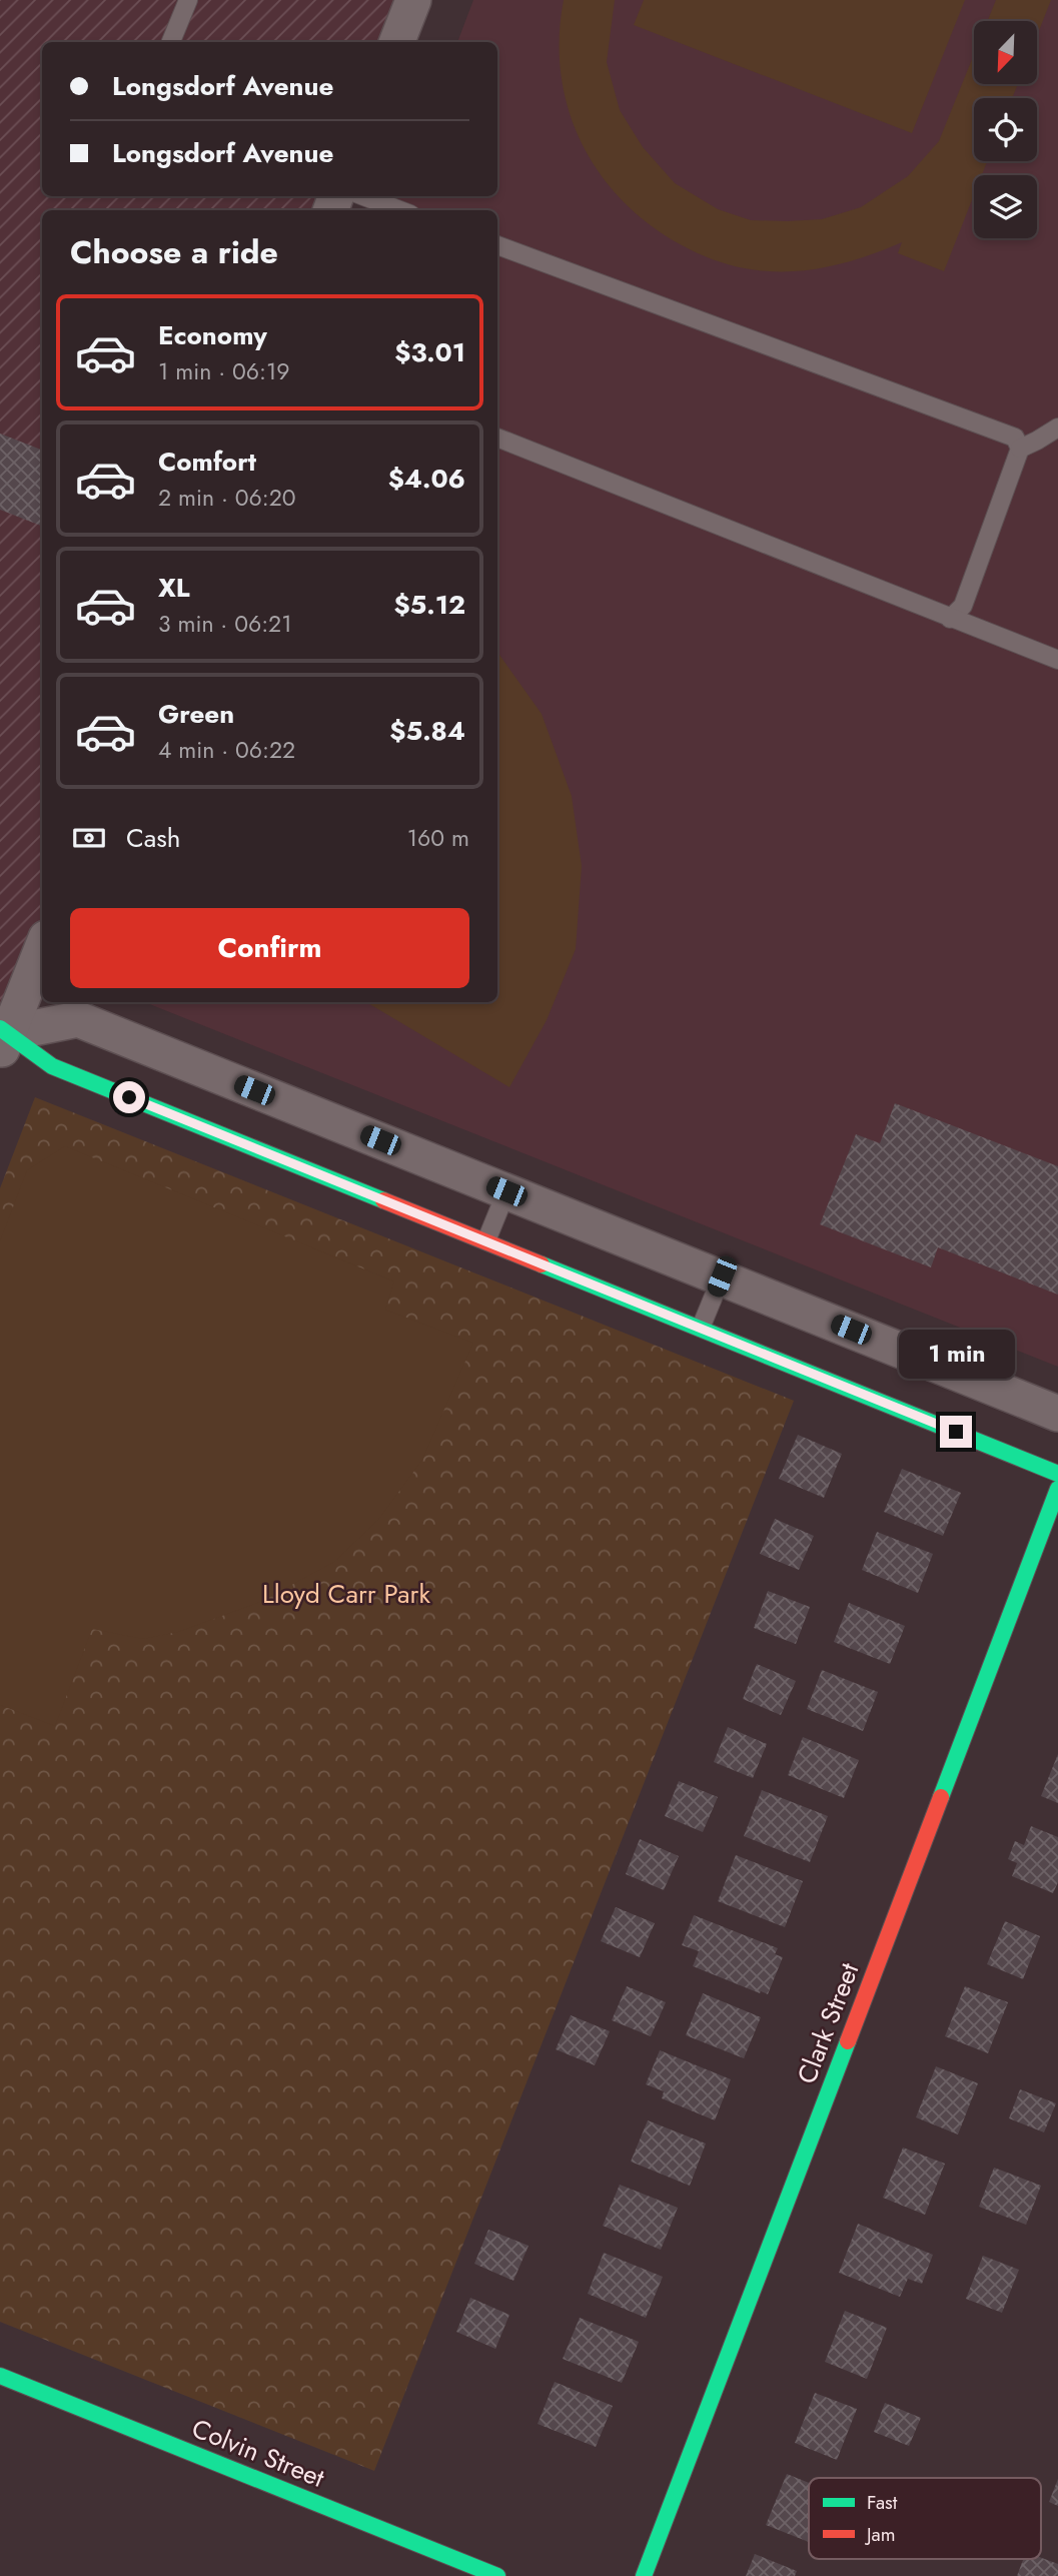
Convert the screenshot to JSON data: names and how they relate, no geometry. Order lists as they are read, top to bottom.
{
  "streets": {
    "street": ["Clark Street", "Colvin Street"]
  },
  "parks": ["Lloyd Carr Park"],
  "legend": ["Fast", "Jam"],
  "north": "bottom left",
  "page": {
    "banner": ["Longsdorf Avenue", "Longsdorf Avenue"],
    "heading": "Choose a ride",
    "list": [
      {
        "name": "Economy",
        "note": "1 min · 06:19",
        "value": "$3.01"
      },
      {
        "name": "Comfort",
        "note": "2 min · 06:20",
        "value": "$4.06"
      },
      {
        "name": "XL",
        "note": "3 min · 06:21",
        "value": "$5.12"
      },
      {
        "name": "Green",
        "note": "4 min · 06:22",
        "value": "$5.84"
      }
    ],
    "pay": ["Cash", "160 m"],
    "buttons": "Confirm",
    "bubble": "1 min"
  }
}
